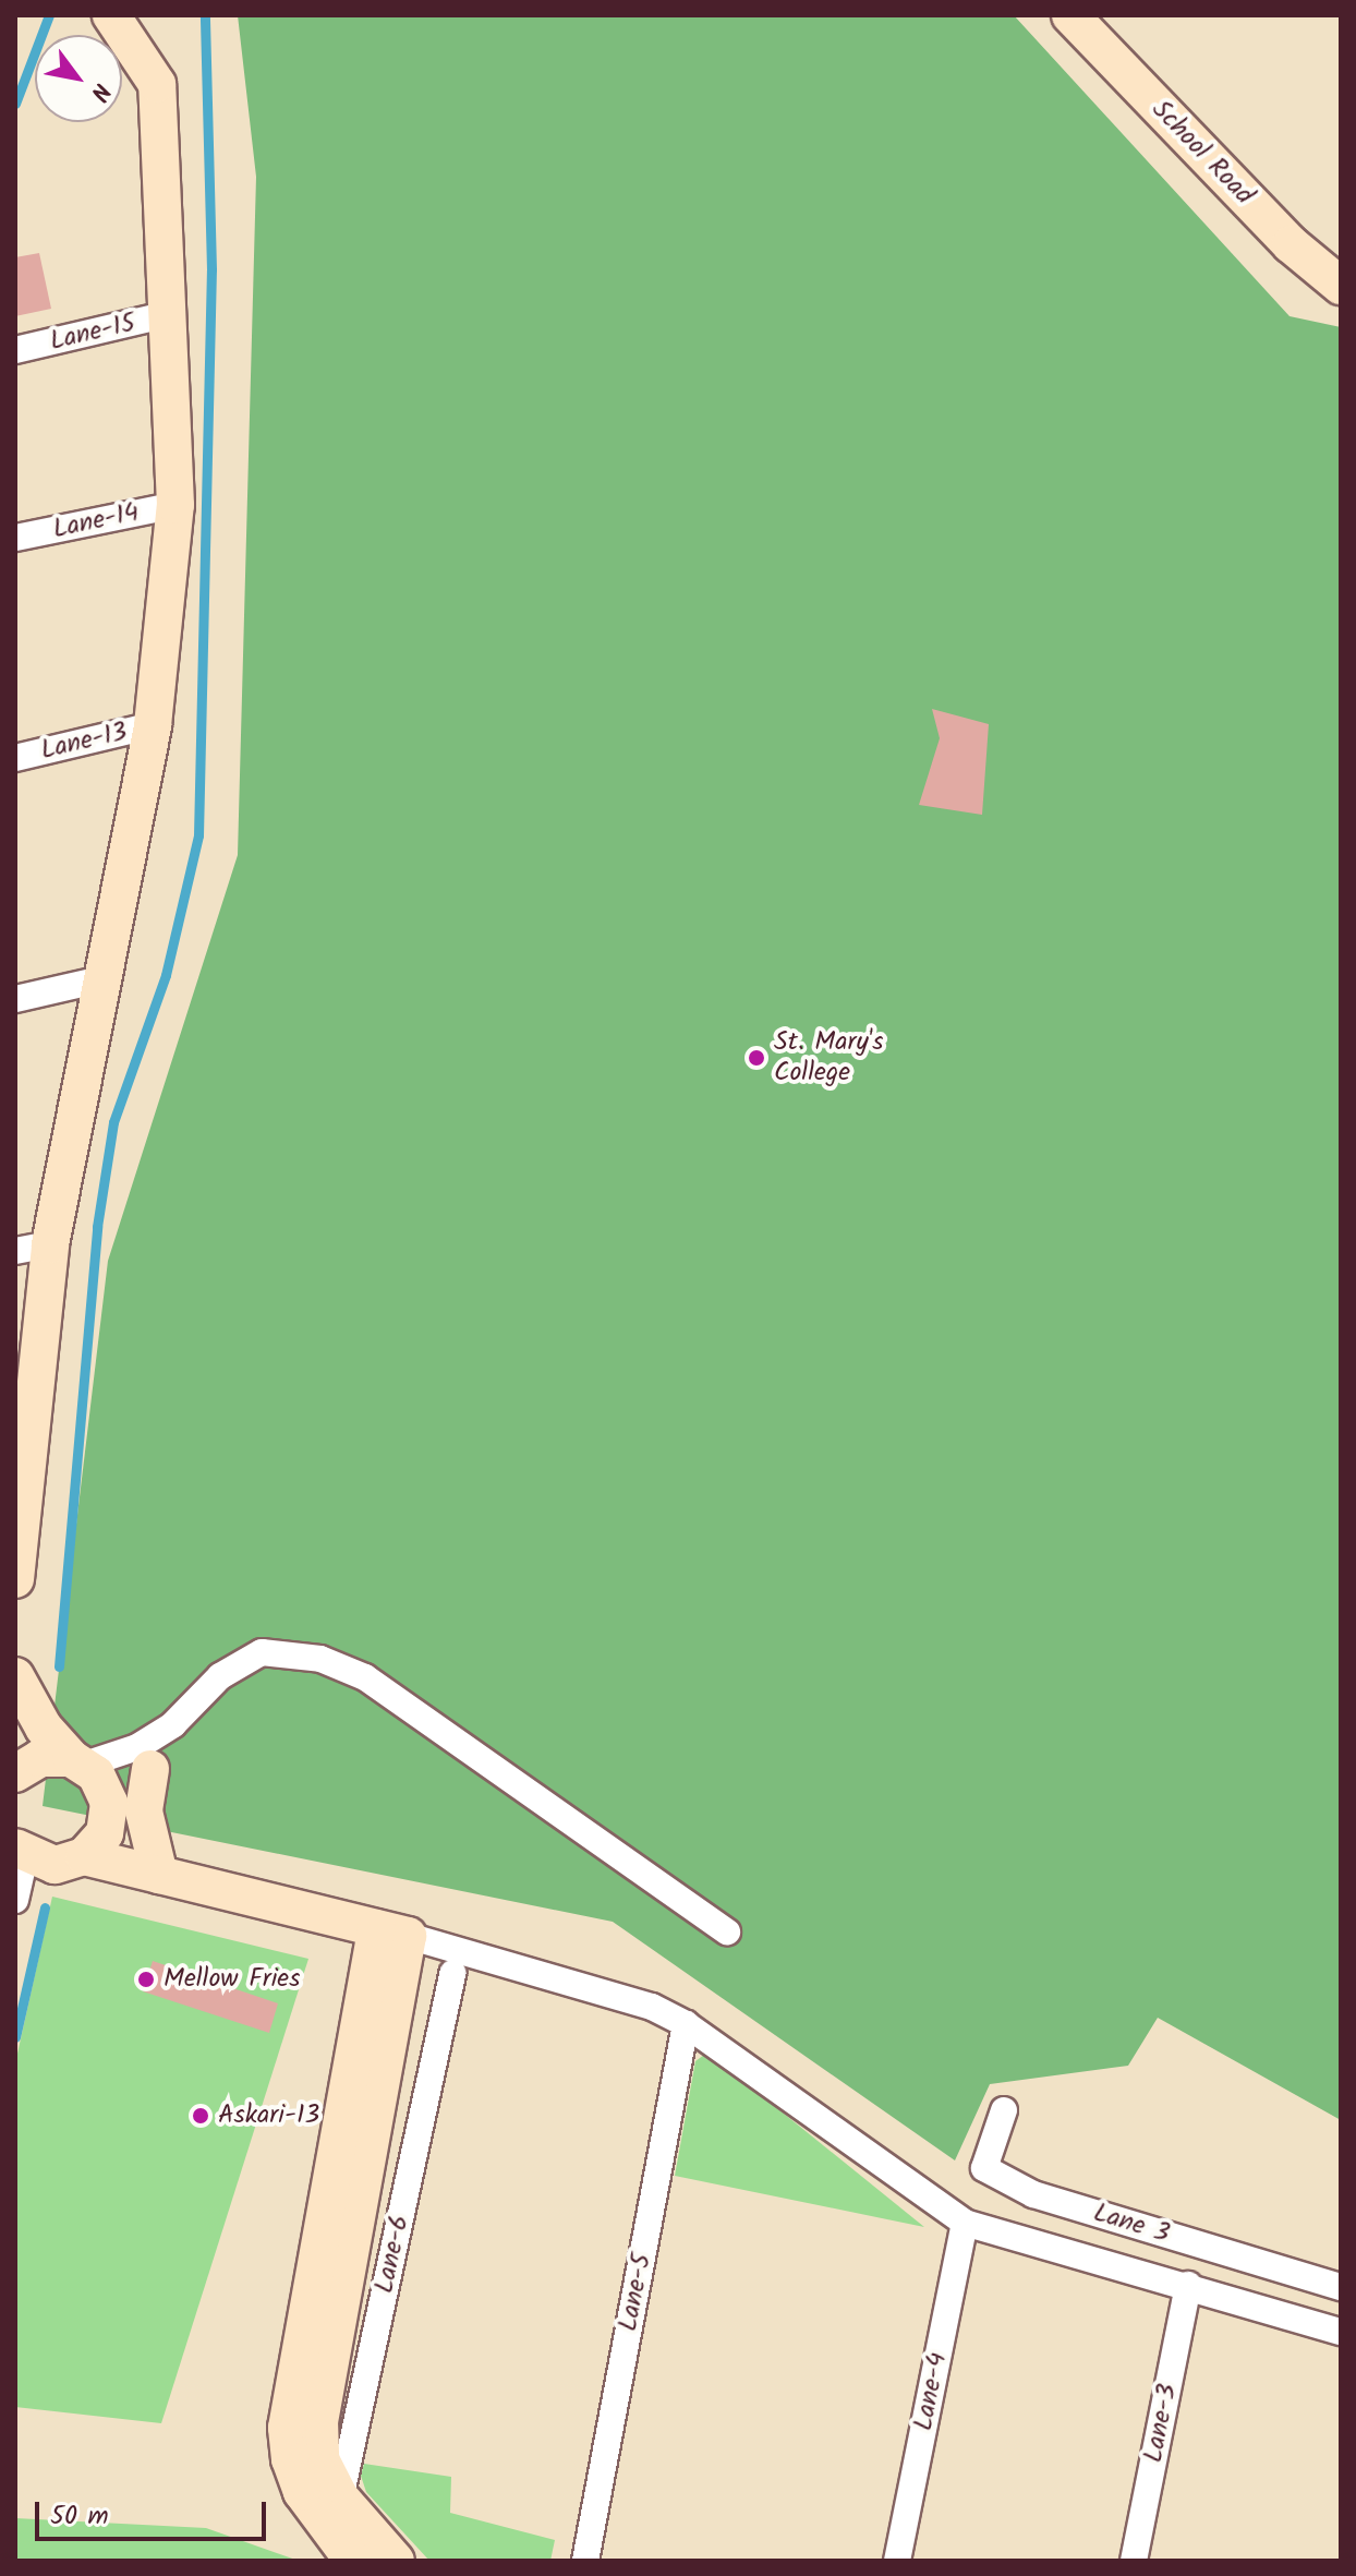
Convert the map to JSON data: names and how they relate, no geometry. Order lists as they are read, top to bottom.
{
  "streets": {
    "street": [
      "School Road",
      "Lane-15",
      "Lane-14",
      "Lane-13",
      "Lane 3",
      "Lane-6",
      "Lane-5",
      "Lane-4",
      "Lane-3"
    ]
  },
  "places": ["St. Mary's College", "Mellow Fries", "Askari-13"],
  "scale_bar": "50 m",
  "north": "bottom right"
}
